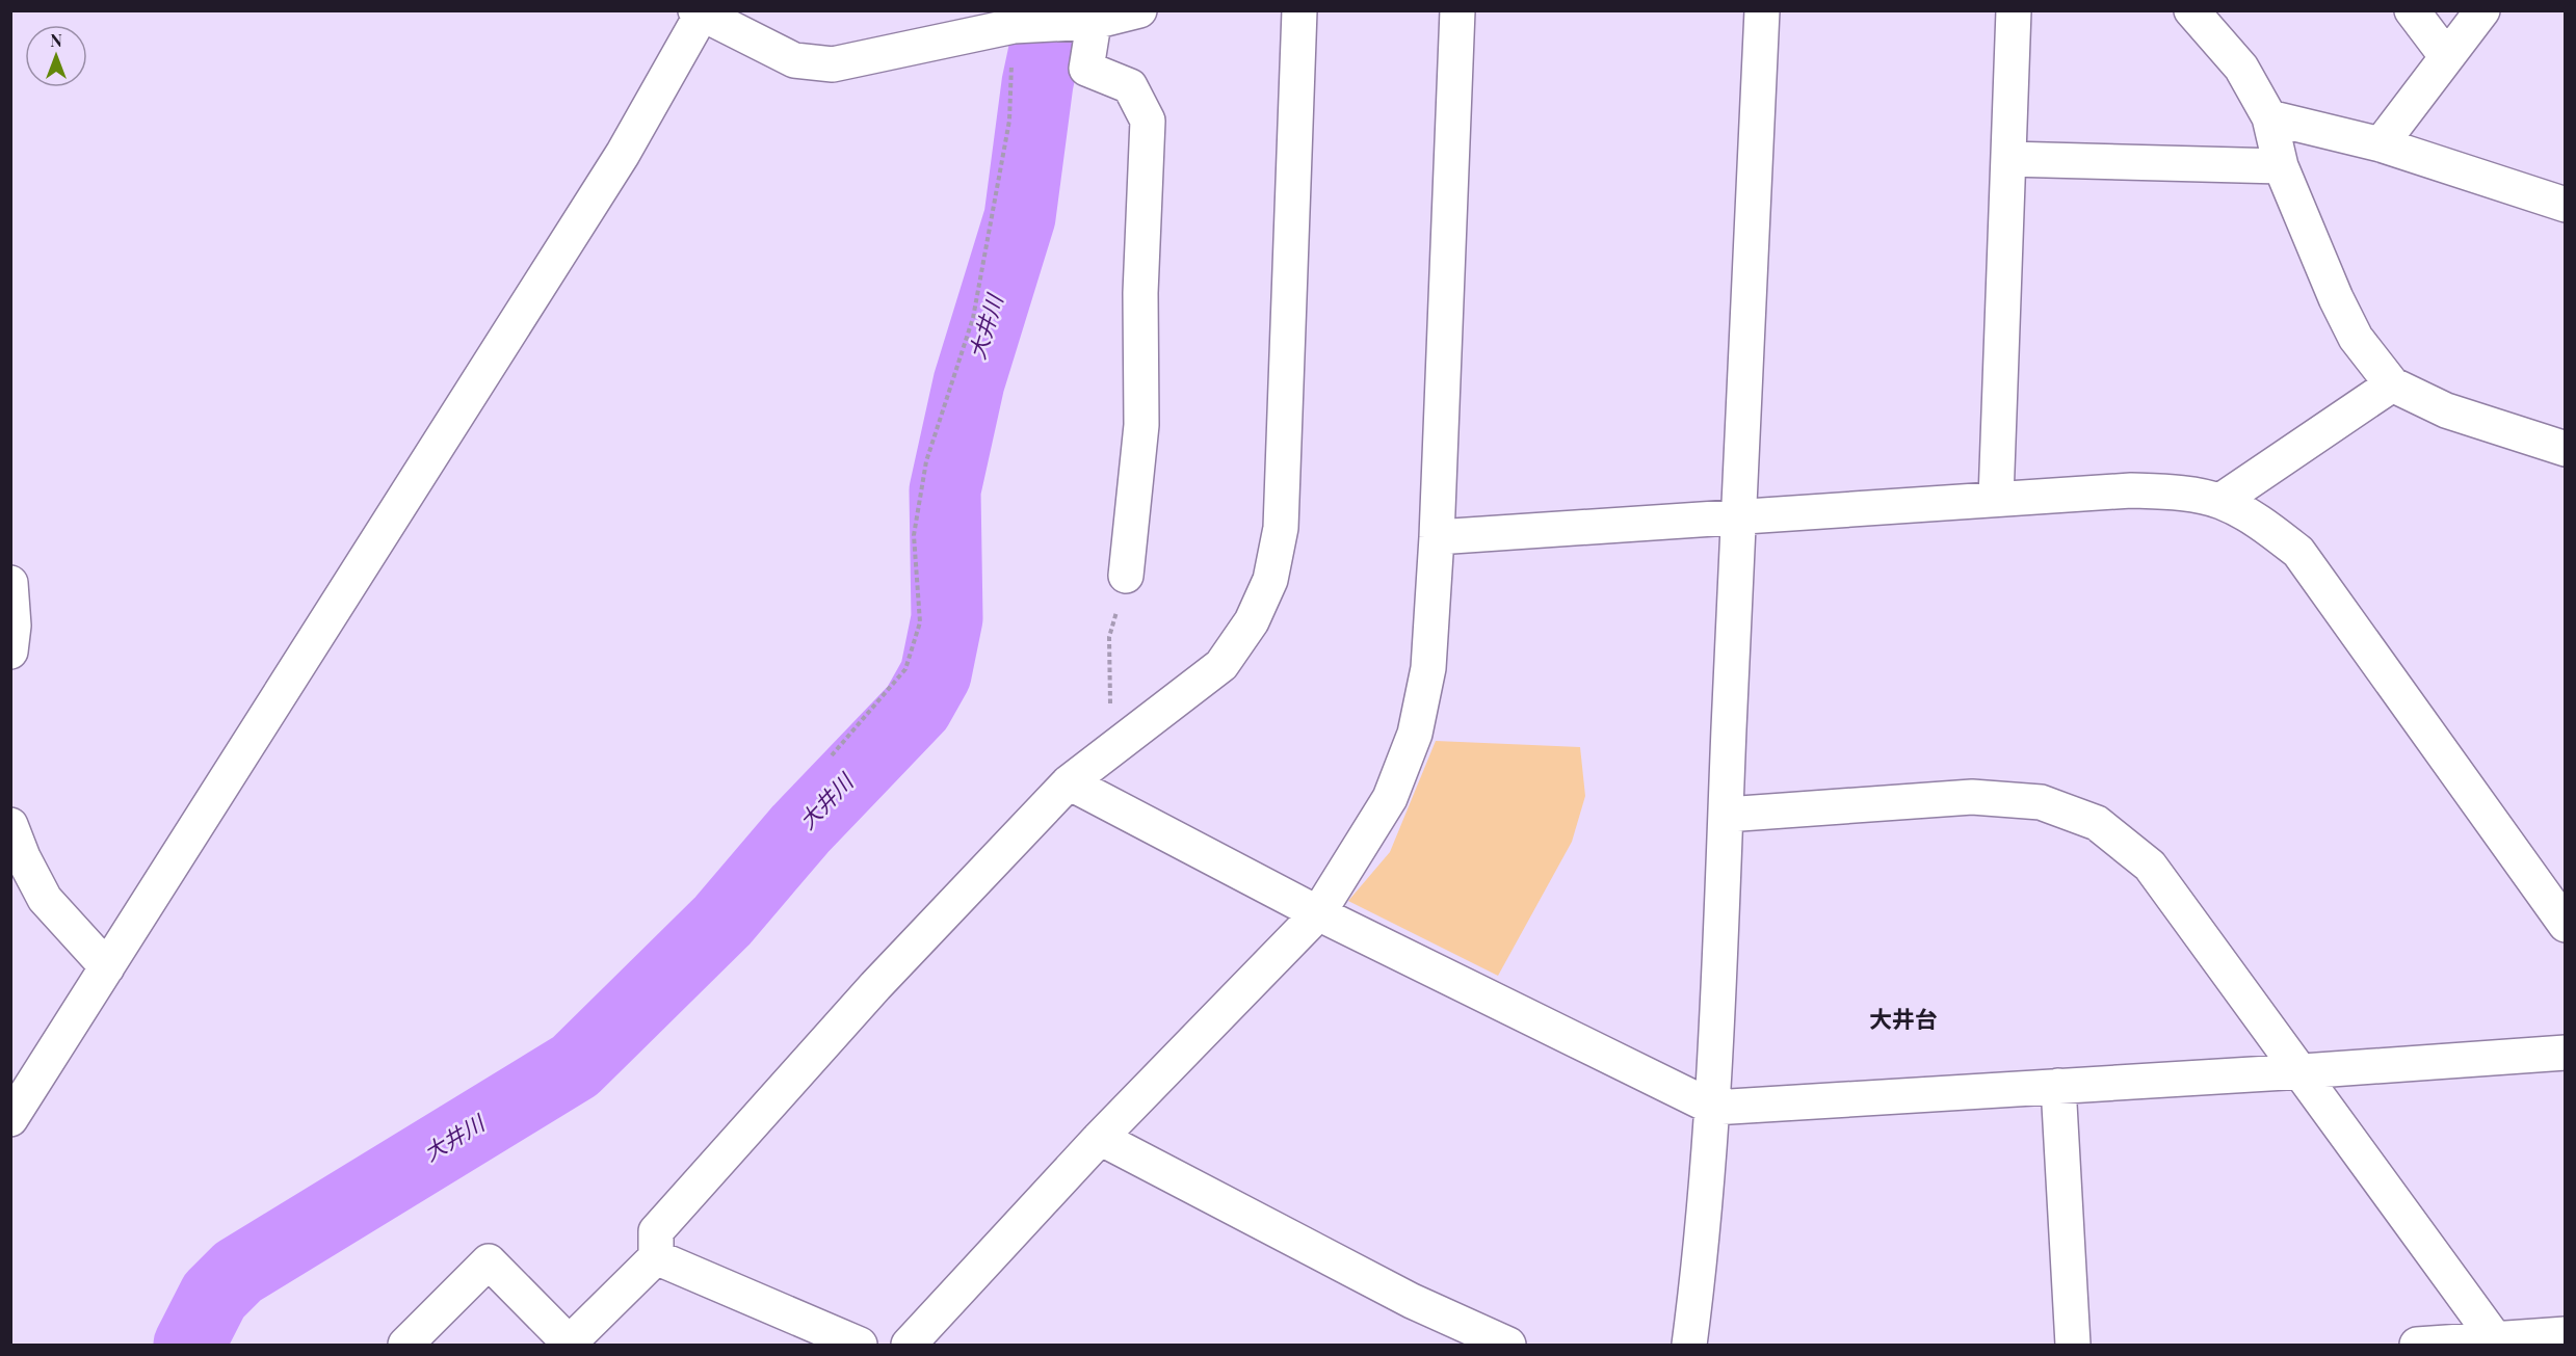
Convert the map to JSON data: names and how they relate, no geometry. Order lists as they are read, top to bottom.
{
  "districts": ["大井台"],
  "water": ["大井川"],
  "north": "top"
}
